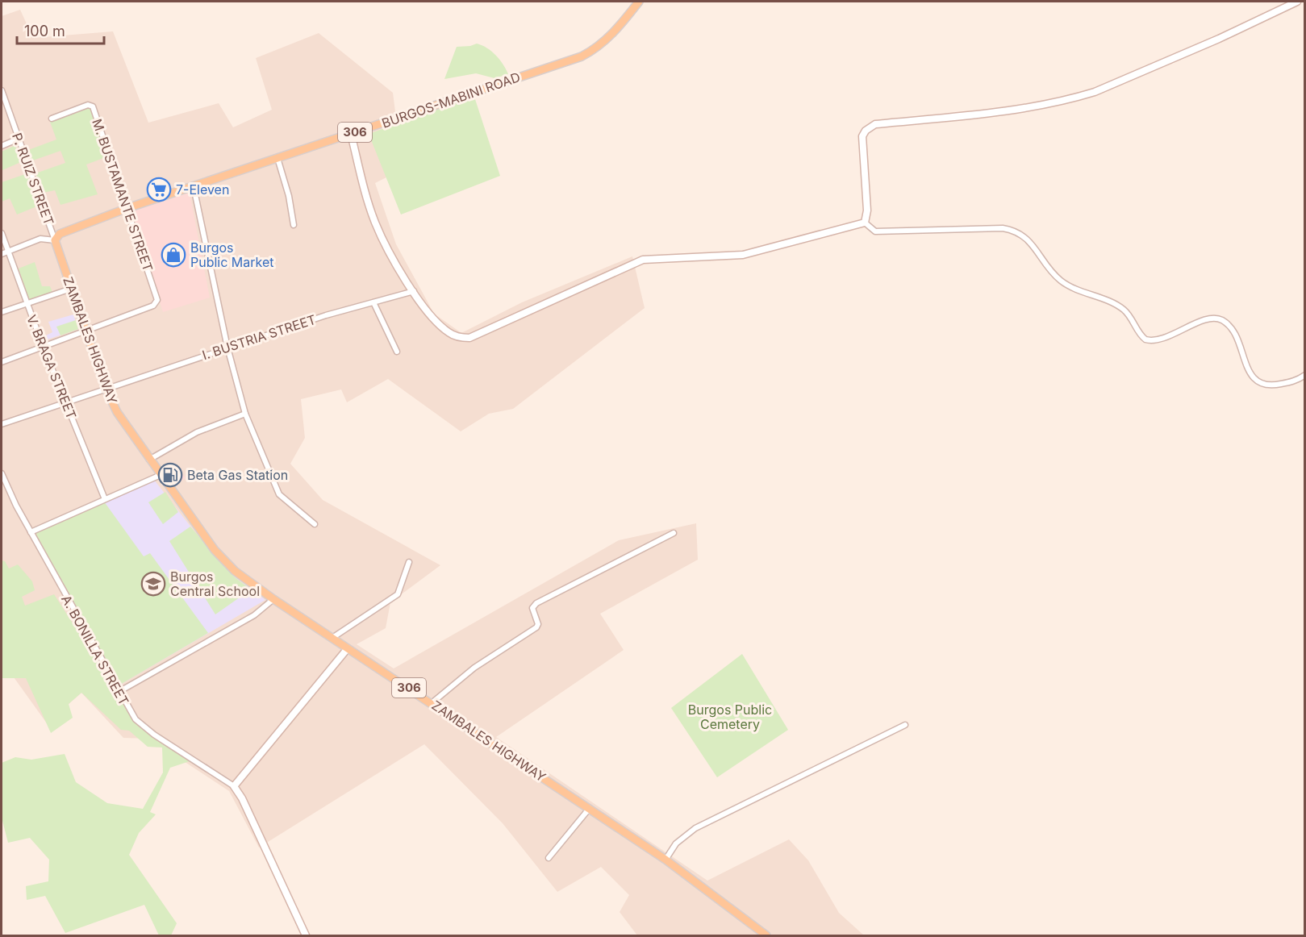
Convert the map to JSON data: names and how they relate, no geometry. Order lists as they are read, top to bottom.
{
  "streets": {
    "main road": ["BURGOS-MABINI ROAD", "306", "ZAMBALES HIGHWAY"],
    "street": [
      "P. RUIZ STREET",
      "M. BUSTAMANTE STREET",
      "I. BUSTRIA STREET",
      "V. BRAGA STREET",
      "A. BONILLA STREET"
    ]
  },
  "crossings": [
    ["BURGOS-MABINI ROAD", "P. RUIZ STREET"],
    ["BURGOS-MABINI ROAD", "M. BUSTAMANTE STREET"],
    ["BURGOS-MABINI ROAD", "ZAMBALES HIGHWAY"],
    ["P. RUIZ STREET", "ZAMBALES HIGHWAY"],
    ["M. BUSTAMANTE STREET", "ZAMBALES HIGHWAY"],
    ["I. BUSTRIA STREET", "ZAMBALES HIGHWAY"],
    ["I. BUSTRIA STREET", "V. BRAGA STREET"]
  ],
  "parks": ["Burgos Public Cemetery"],
  "places": {
    "supermarket": ["7-Eleven"],
    "shop": ["Burgos Public Market"],
    "fuel station": ["Beta Gas Station"],
    "school or university": ["Burgos Central School"]
  },
  "scale_bar": "100 m"
}
